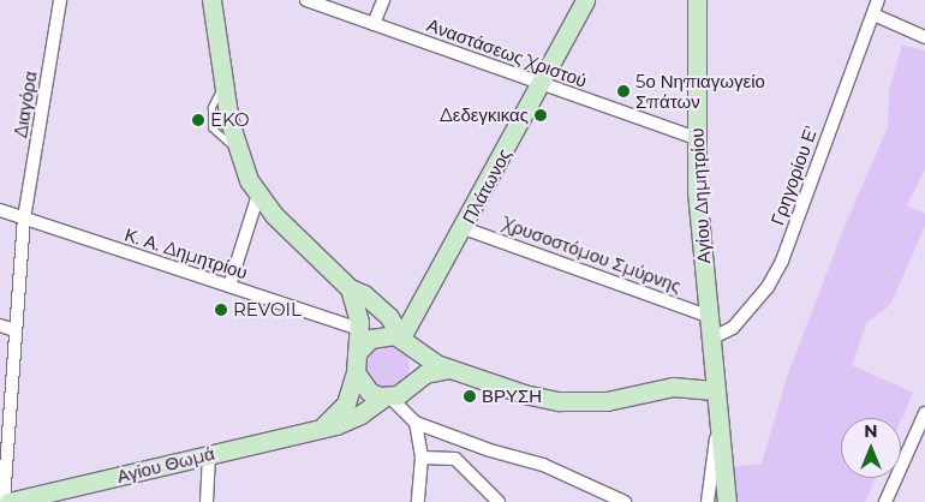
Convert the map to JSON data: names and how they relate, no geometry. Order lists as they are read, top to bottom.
{
  "streets": {
    "street": [
      "Αναστάσεως Χριστού",
      "Διαγόρα",
      "Γρηγορίου Ε'",
      "Πλάτωνος",
      "Αγίου Δημητρίου",
      "Κ. Α. Δημητρίου",
      "Χρυσοστόμου Σμύρνης",
      "Αγίου Θωμά"
    ]
  },
  "crossings": [
    ["Αναστάσεως Χριστού", "Πλάτωνος"],
    ["Αναστάσεως Χριστού", "Αγίου Δημητρίου"],
    ["Διαγόρα", "Κ. Α. Δημητρίου"],
    ["Γρηγορίου Ε'", "Αγίου Δημητρίου"],
    ["Πλάτωνος", "Χρυσοστόμου Σμύρνης"],
    ["Πλάτωνος", "Αγίου Θωμά"],
    ["Αγίου Δημητρίου", "Χρυσοστόμου Σμύρνης"]
  ],
  "places": [
    "5ο Νηπιαγωγείο Σπάτων",
    "Δεδεγκικας",
    "EKO",
    "REVOIL",
    "ΒΡΥΣΗ"
  ],
  "north": "top"
}
